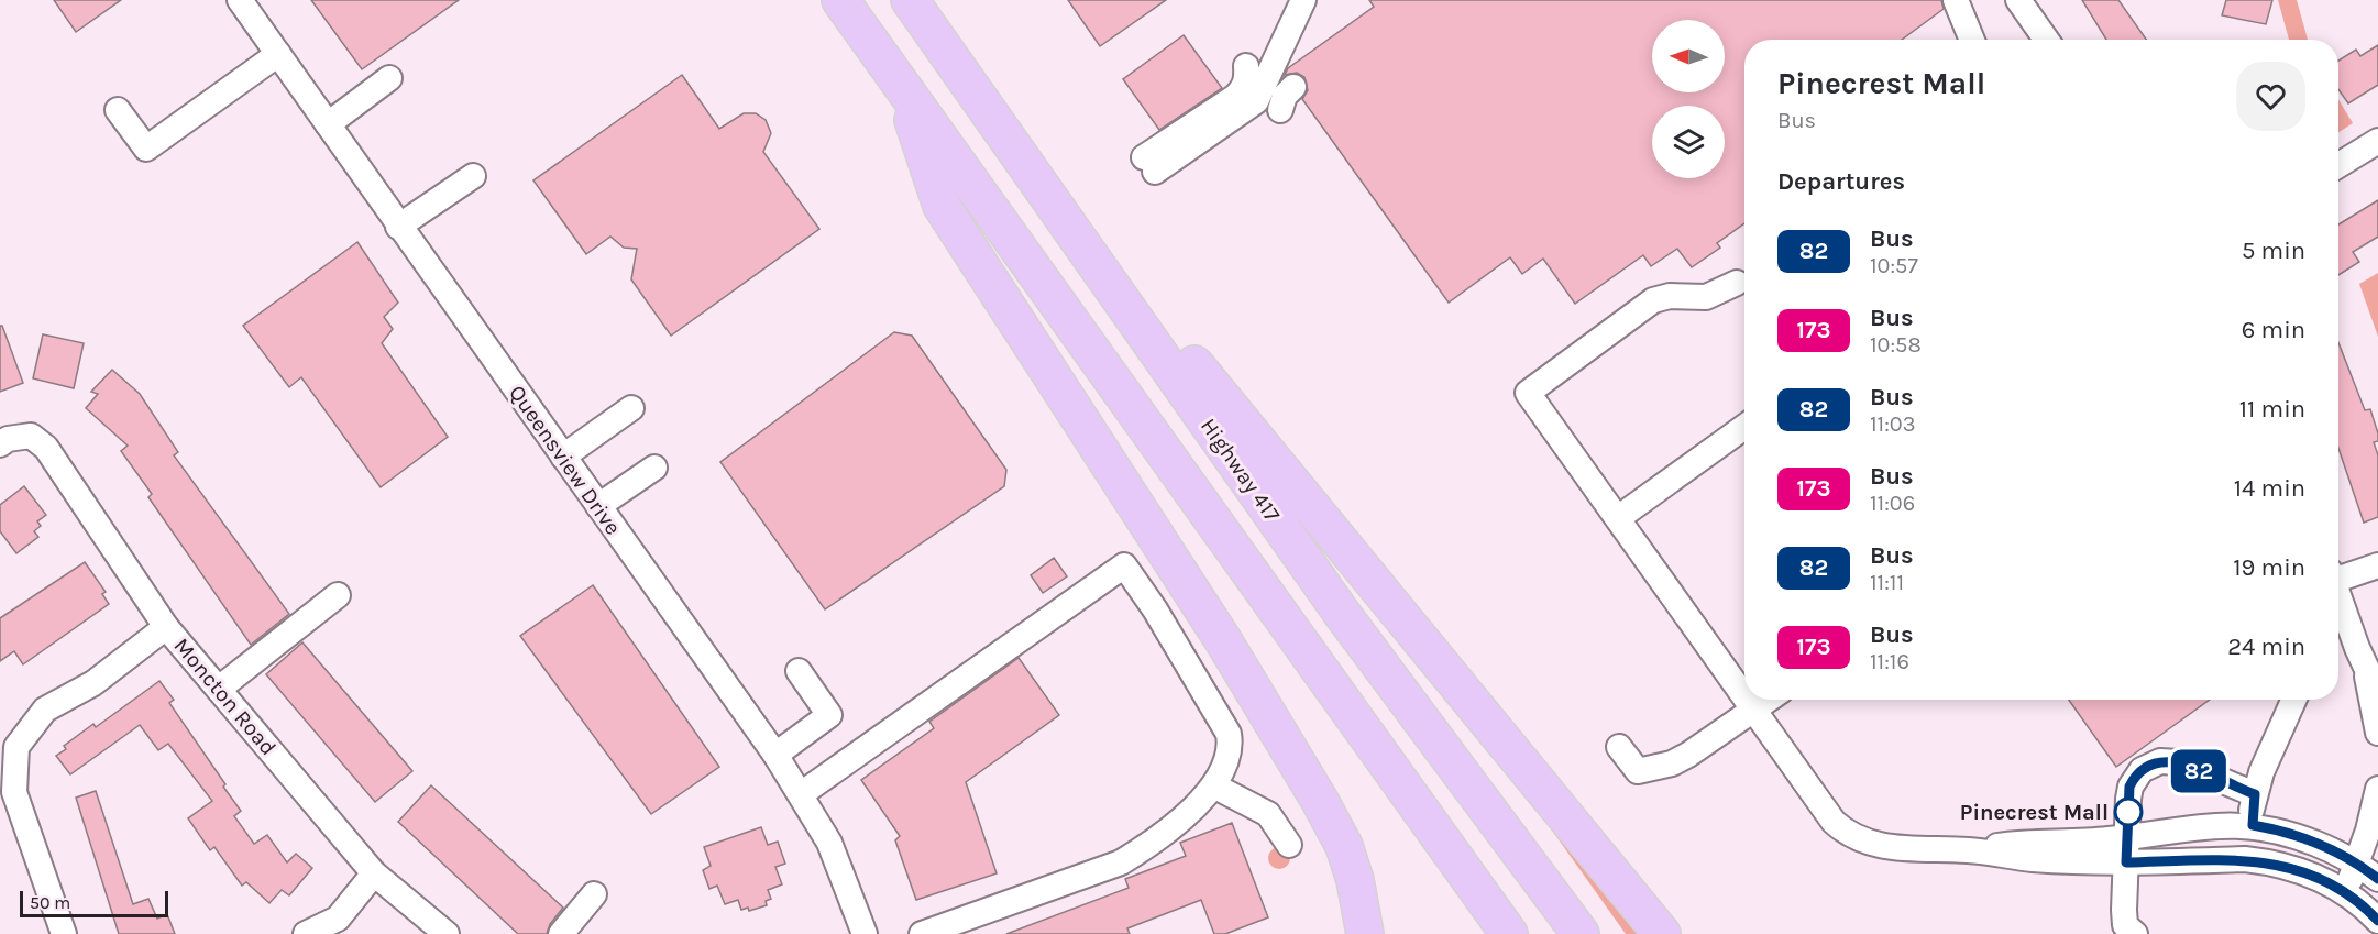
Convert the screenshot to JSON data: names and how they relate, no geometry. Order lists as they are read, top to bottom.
{
  "streets": {
    "highway": ["Highway 417"],
    "street": ["Queensview Drive", "Moncton Road"]
  },
  "places": ["Pinecrest Mall"],
  "lines": ["bus line 82"],
  "scale_bar": "50 m",
  "north": "left",
  "page": {
    "on_map": "82",
    "heading": [
      ["Pinecrest Mall", "Bus"],
      "Departures"
    ],
    "list": [
      {
        "mark": "82",
        "name": "Bus",
        "note": "10:57",
        "value": "5 min"
      },
      {
        "mark": "173",
        "name": "Bus",
        "note": "10:58",
        "value": "6 min"
      },
      {
        "mark": "82",
        "name": "Bus",
        "note": "11:03",
        "value": "11 min"
      },
      {
        "mark": "173",
        "name": "Bus",
        "note": "11:06",
        "value": "14 min"
      },
      {
        "mark": "82",
        "name": "Bus",
        "note": "11:11",
        "value": "19 min"
      },
      {
        "mark": "173",
        "name": "Bus",
        "note": "11:16",
        "value": "24 min"
      }
    ],
    "scale": "50 m"
  }
}
